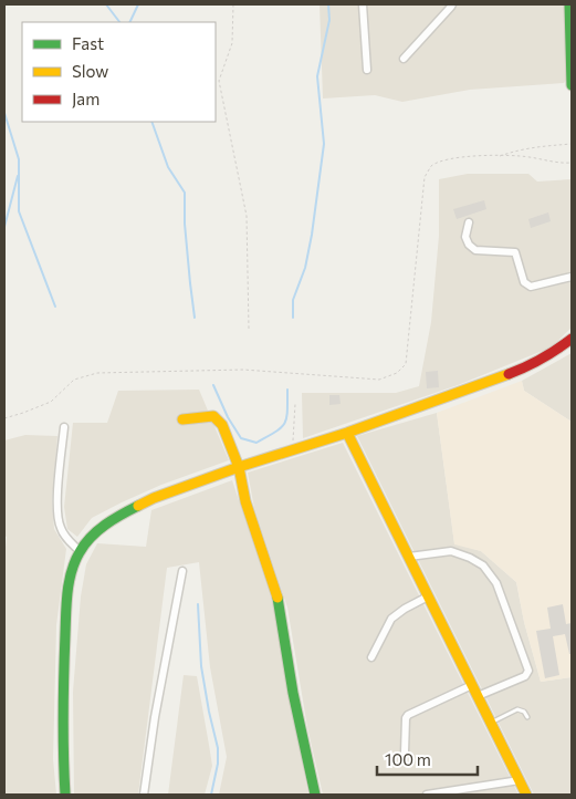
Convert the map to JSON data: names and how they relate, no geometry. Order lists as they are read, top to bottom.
{
  "legend": ["Fast", "Slow", "Jam"],
  "scale_bar": "100 m"
}
